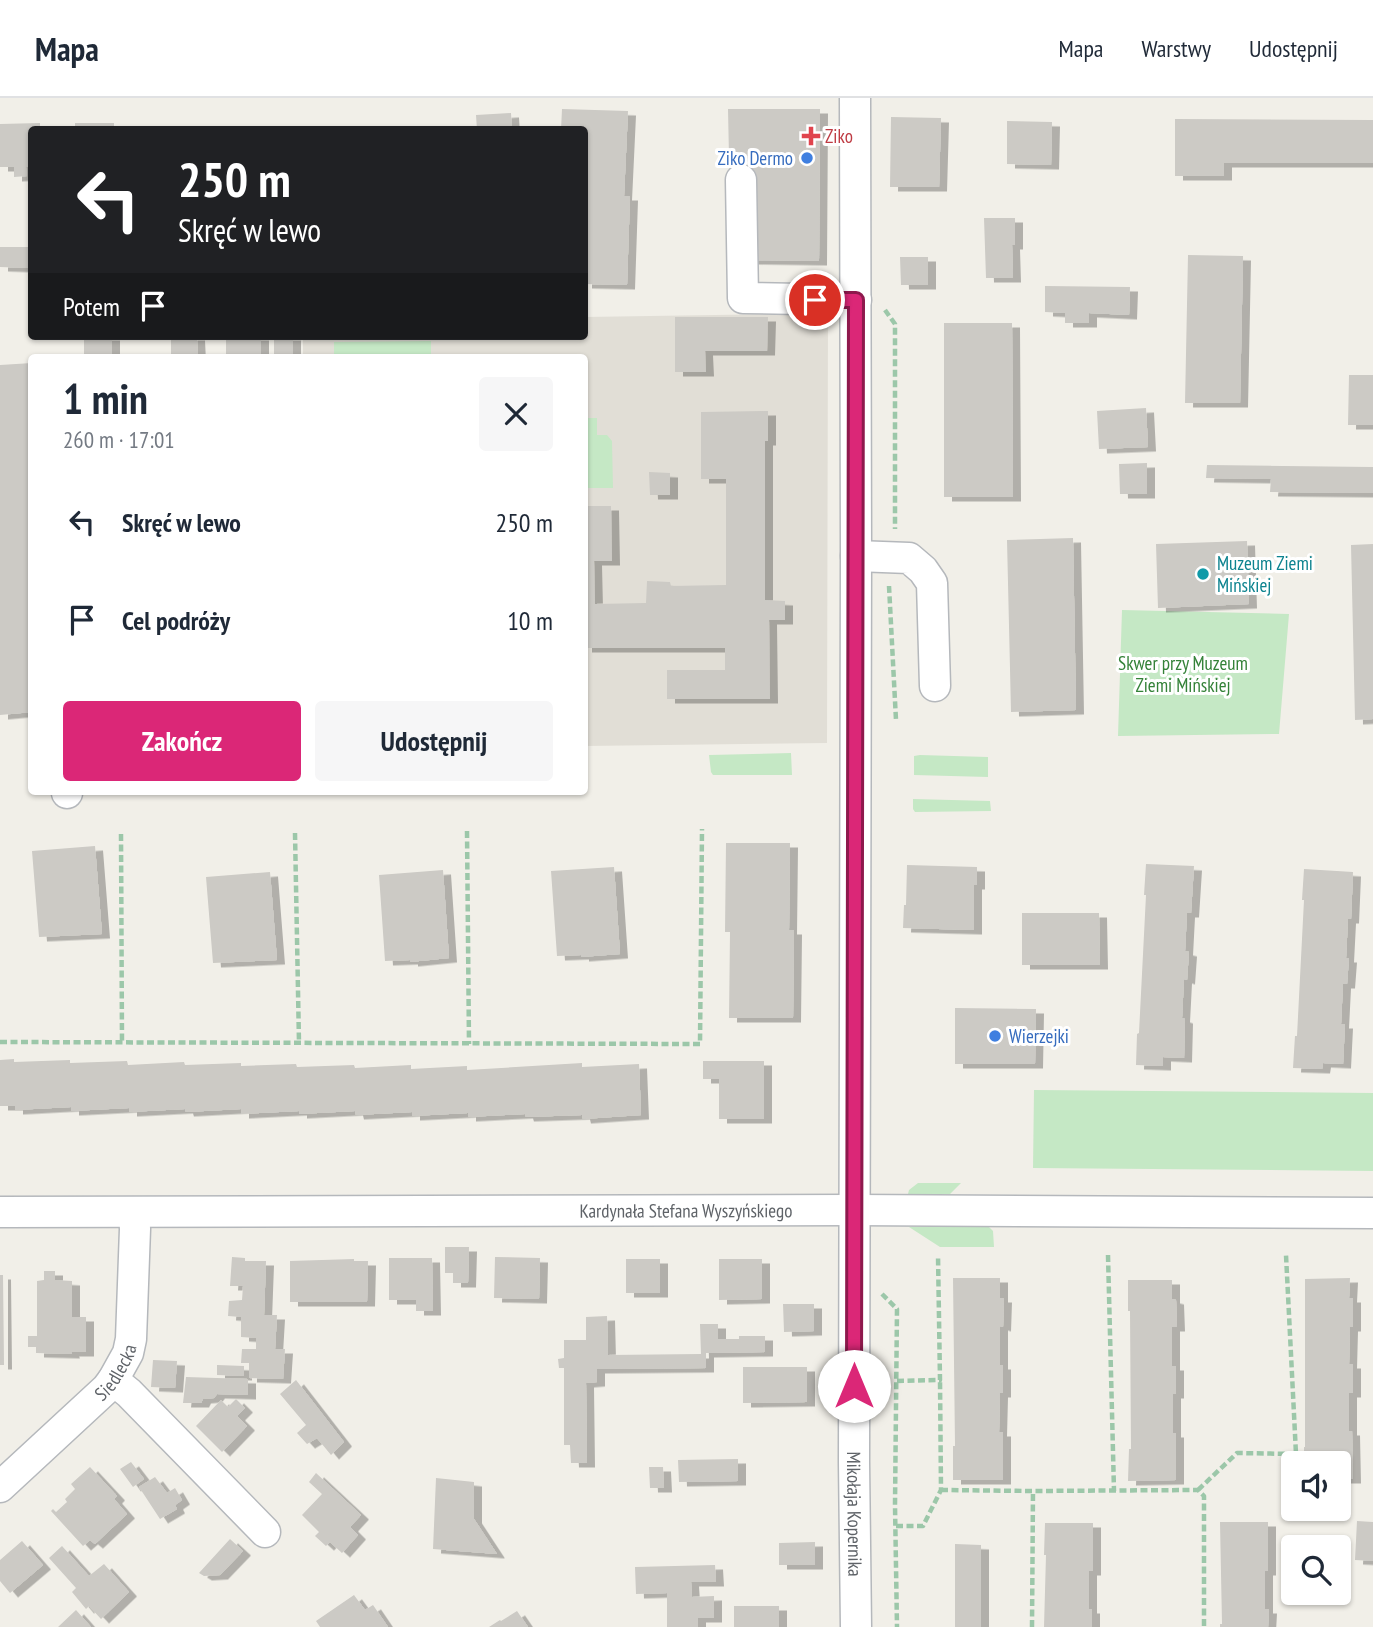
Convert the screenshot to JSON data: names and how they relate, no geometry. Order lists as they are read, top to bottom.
{
  "streets": {
    "street": ["Kardynała Stefana Wyszyńskiego", "Siedlecka", "Mikołaja Kopernika"]
  },
  "crossings": [
    ["Kardynała Stefana Wyszyńskiego", "Siedlecka"],
    ["Kardynała Stefana Wyszyńskiego", "Mikołaja Kopernika"]
  ],
  "parks": ["Skwer przy Muzeum Ziemi Mińskiej"],
  "places": {
    "health": ["Ziko"],
    "other": ["Ziko Dermo", "Muzeum Ziemi Mińskiej", "Wierzejki"]
  },
  "page": {
    "header": "Mapa",
    "nav": ["Mapa", "Warstwy", "Udostępnij"],
    "turn": ["250 m", "Skręć w lewo"],
    "then": "Potem",
    "heading": ["1 min", "260 m · 17:01"],
    "list": [
      {
        "name": "Skręć w lewo",
        "value": "250 m"
      },
      {
        "name": "Cel podróży",
        "value": "10 m"
      }
    ],
    "buttons": ["Zakończ", "Udostępnij"]
  }
}
